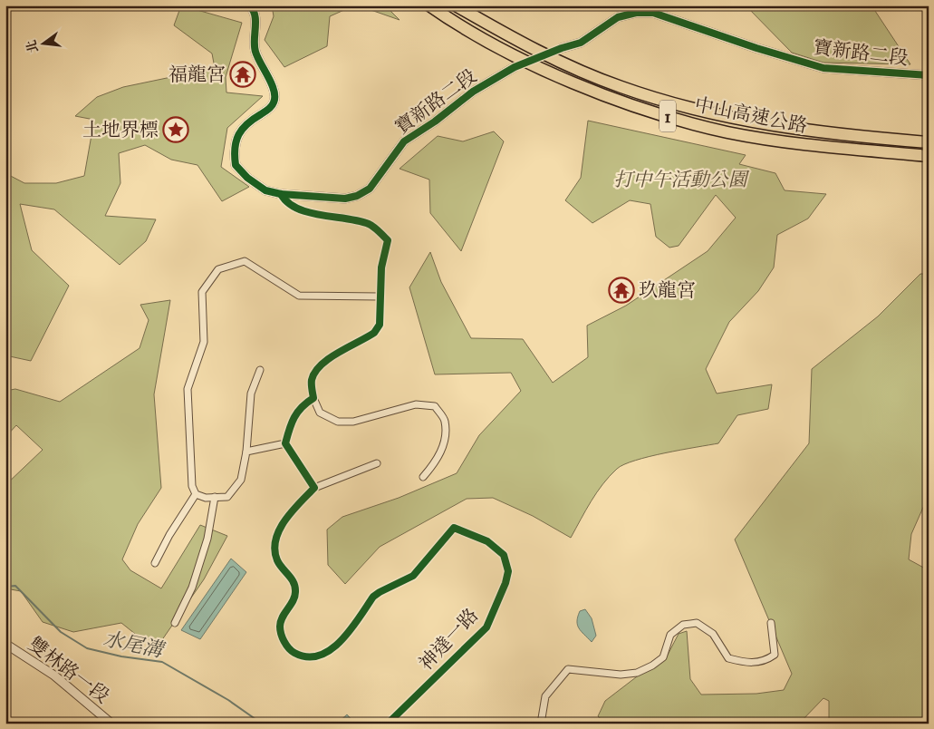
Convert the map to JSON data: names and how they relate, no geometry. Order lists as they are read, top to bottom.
{
  "streets": {
    "highway": ["中山高速公路", "1"],
    "street": ["寶新路二段", "神達一路", "雙林路一段"]
  },
  "water": ["水尾溝"],
  "parks": ["打中午活動公園"],
  "places": {
    "temple": ["福龍宮", "玖龍宮"],
    "place": ["土地界標"]
  },
  "north": "left"
}
